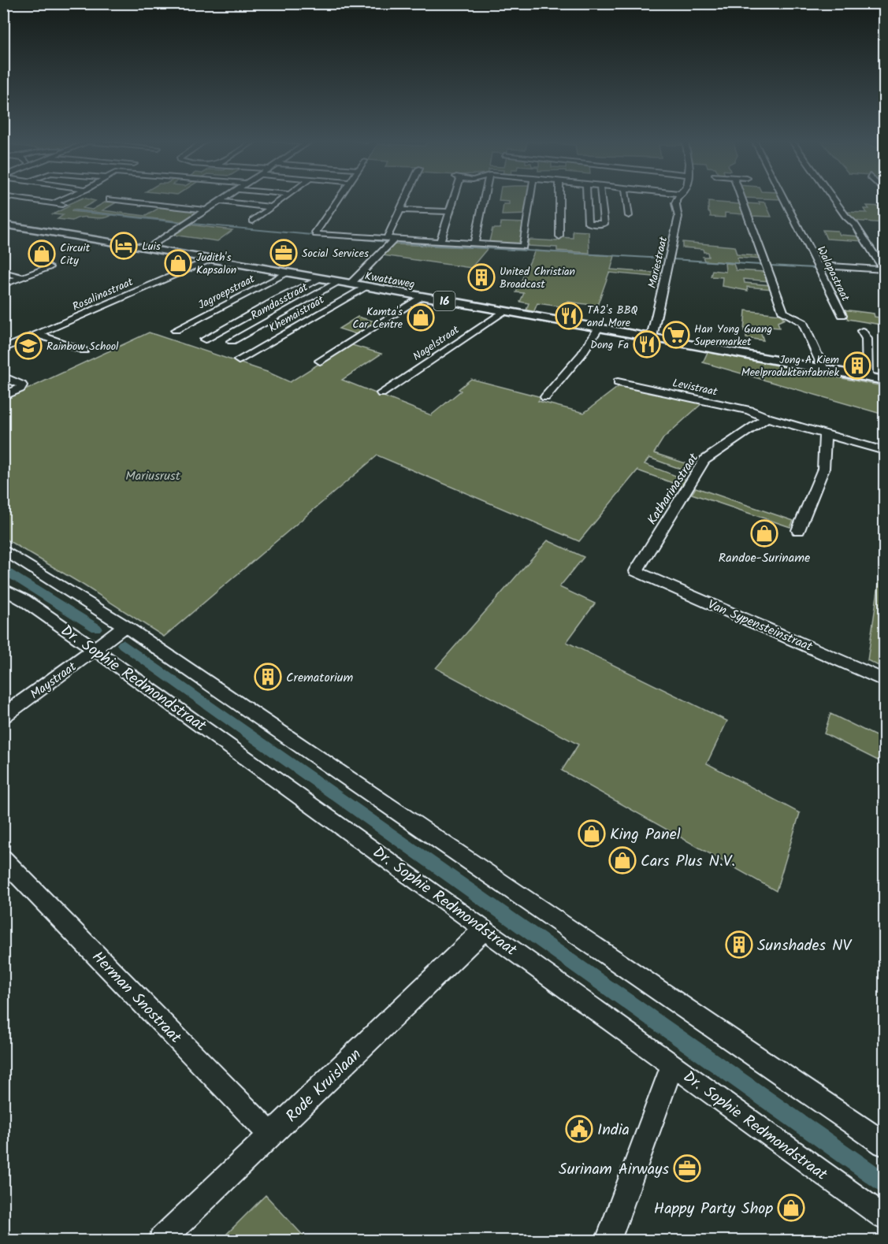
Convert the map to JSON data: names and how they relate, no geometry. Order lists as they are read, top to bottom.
{
  "streets": {
    "main road": ["Kwattaweg", "16"],
    "street": [
      "Mariestraat",
      "Walapastraat",
      "Jagroepstraat",
      "Rosalinastraat",
      "Ramdasstraat",
      "Khemaistraat",
      "Nagelstraat",
      "Levistraat",
      "Katharinastraat",
      "Van Sypensteinstraat",
      "Dr. Sophie Redmondstraat",
      "Maystraat",
      "Herman Snostraat",
      "Rode Kruislaan"
    ]
  },
  "crossings": [
    ["Mariestraat", "Kwattaweg"],
    ["Kwattaweg", "Jagroepstraat"],
    ["Kwattaweg", "Rosalinastraat"],
    ["Kwattaweg", "Ramdasstraat"],
    ["Kwattaweg", "Khemaistraat"],
    ["Kwattaweg", "Nagelstraat"],
    ["Levistraat", "Katharinastraat"],
    ["Katharinastraat", "Van Sypensteinstraat"],
    ["Dr. Sophie Redmondstraat", "Maystraat"],
    ["Dr. Sophie Redmondstraat", "Rode Kruislaan"],
    ["Herman Snostraat", "Rode Kruislaan"]
  ],
  "parks": ["Mariusrust"],
  "places": {
    "hotel": ["Luis"],
    "office": ["Social Services", "Surinam Airways"],
    "shop": [
      "Circuit City",
      "Judith's Kapsalon",
      "Kamta's Car Centre",
      "Randoe-Suriname",
      "King Panel",
      "Cars Plus N.V.",
      "Happy Party Shop"
    ],
    "building": [
      "United Christian Broadcast",
      "Jong A Kiem Meelproduktenfabriek",
      "Crematorium",
      "Sunshades NV"
    ],
    "restaurant": ["TA2's BBQ and More", "Dong Fa"],
    "supermarket": ["Han Yong Guang Supermarket"],
    "school or university": ["Rainbow School"],
    "public building": ["India"]
  }
}
